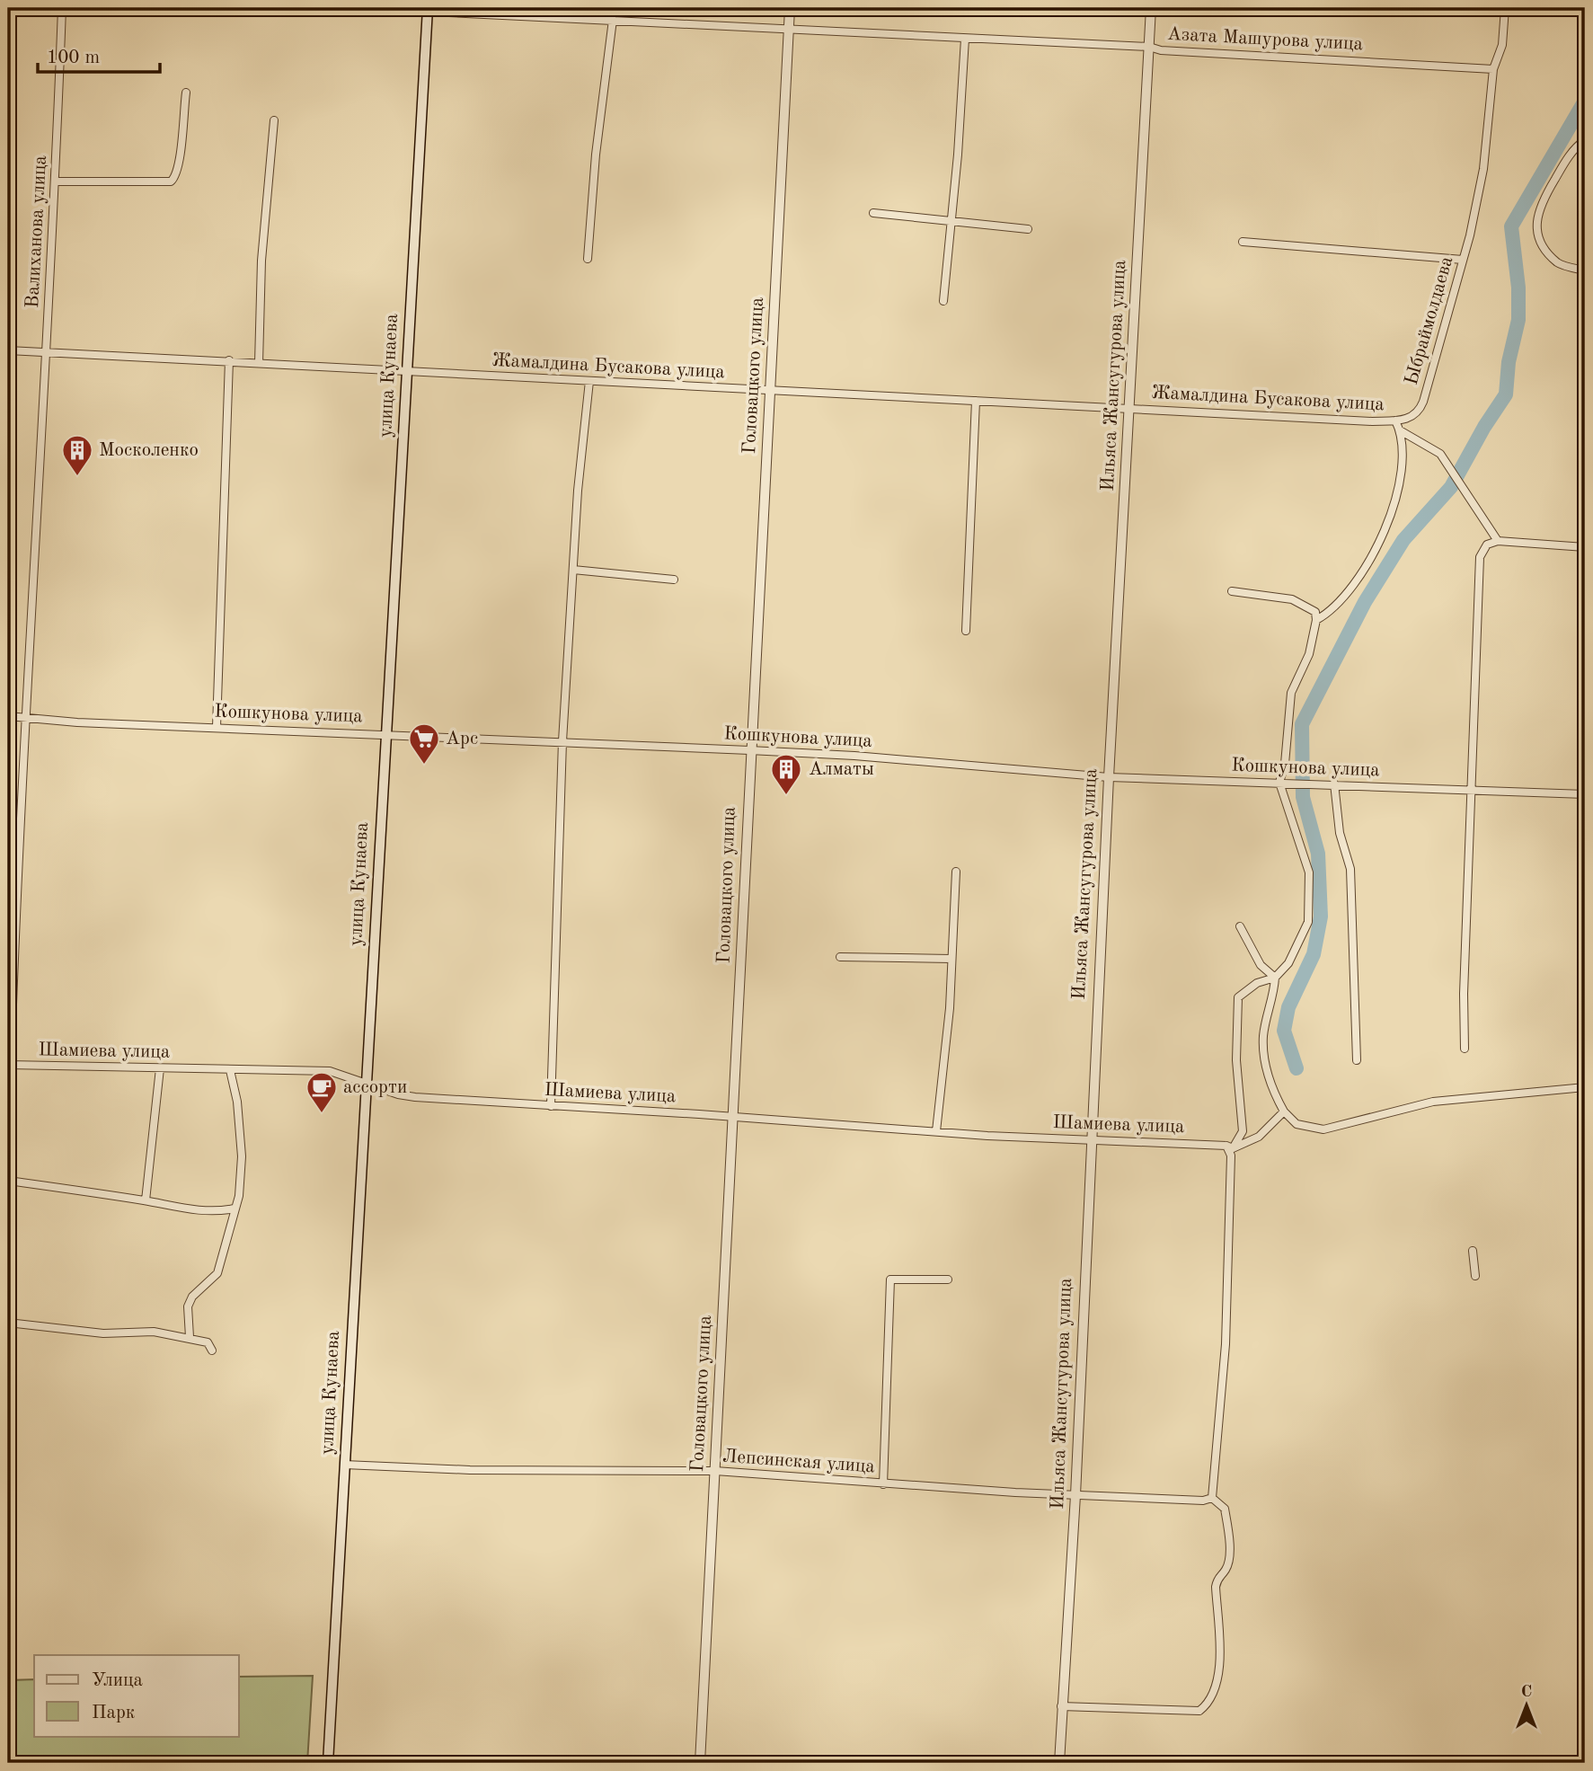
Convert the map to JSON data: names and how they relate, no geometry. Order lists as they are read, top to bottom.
{
  "streets": {
    "main road": ["улица Кунаева"],
    "street": [
      "Азата Машурова улица",
      "Валиханова улица",
      "Ыбраймолдаева",
      "Жамалдина Бусакова улица",
      "Головацкого улица",
      "Ильяса Жансугурова улица",
      "Кошкунова улица",
      "Шамиева улица",
      "Лепсинская улица"
    ]
  },
  "crossings": [
    ["Азата Машурова улица", "Ыбраймолдаева"],
    ["Азата Машурова улица", "улица Кунаева"],
    ["Азата Машурова улица", "Головацкого улица"],
    ["Азата Машурова улица", "Ильяса Жансугурова улица"],
    ["Валиханова улица", "Жамалдина Бусакова улица"],
    ["Валиханова улица", "Кошкунова улица"],
    ["Ыбраймолдаева", "Жамалдина Бусакова улица"],
    ["Жамалдина Бусакова улица", "улица Кунаева"],
    ["Жамалдина Бусакова улица", "Головацкого улица"],
    ["Жамалдина Бусакова улица", "Ильяса Жансугурова улица"],
    ["улица Кунаева", "Кошкунова улица"],
    ["улица Кунаева", "Шамиева улица"],
    ["улица Кунаева", "Лепсинская улица"],
    ["Головацкого улица", "Кошкунова улица"],
    ["Головацкого улица", "Шамиева улица"],
    ["Головацкого улица", "Лепсинская улица"],
    ["Ильяса Жансугурова улица", "Кошкунова улица"],
    ["Ильяса Жансугурова улица", "Шамиева улица"],
    ["Ильяса Жансугурова улица", "Лепсинская улица"]
  ],
  "places": {
    "building": ["Москоленко", "Алматы"],
    "supermarket": ["Арс"],
    "cafe": ["ассорти"]
  },
  "legend": ["Улица", "Парк"],
  "scale_bar": "100 m",
  "north": "top"
}
